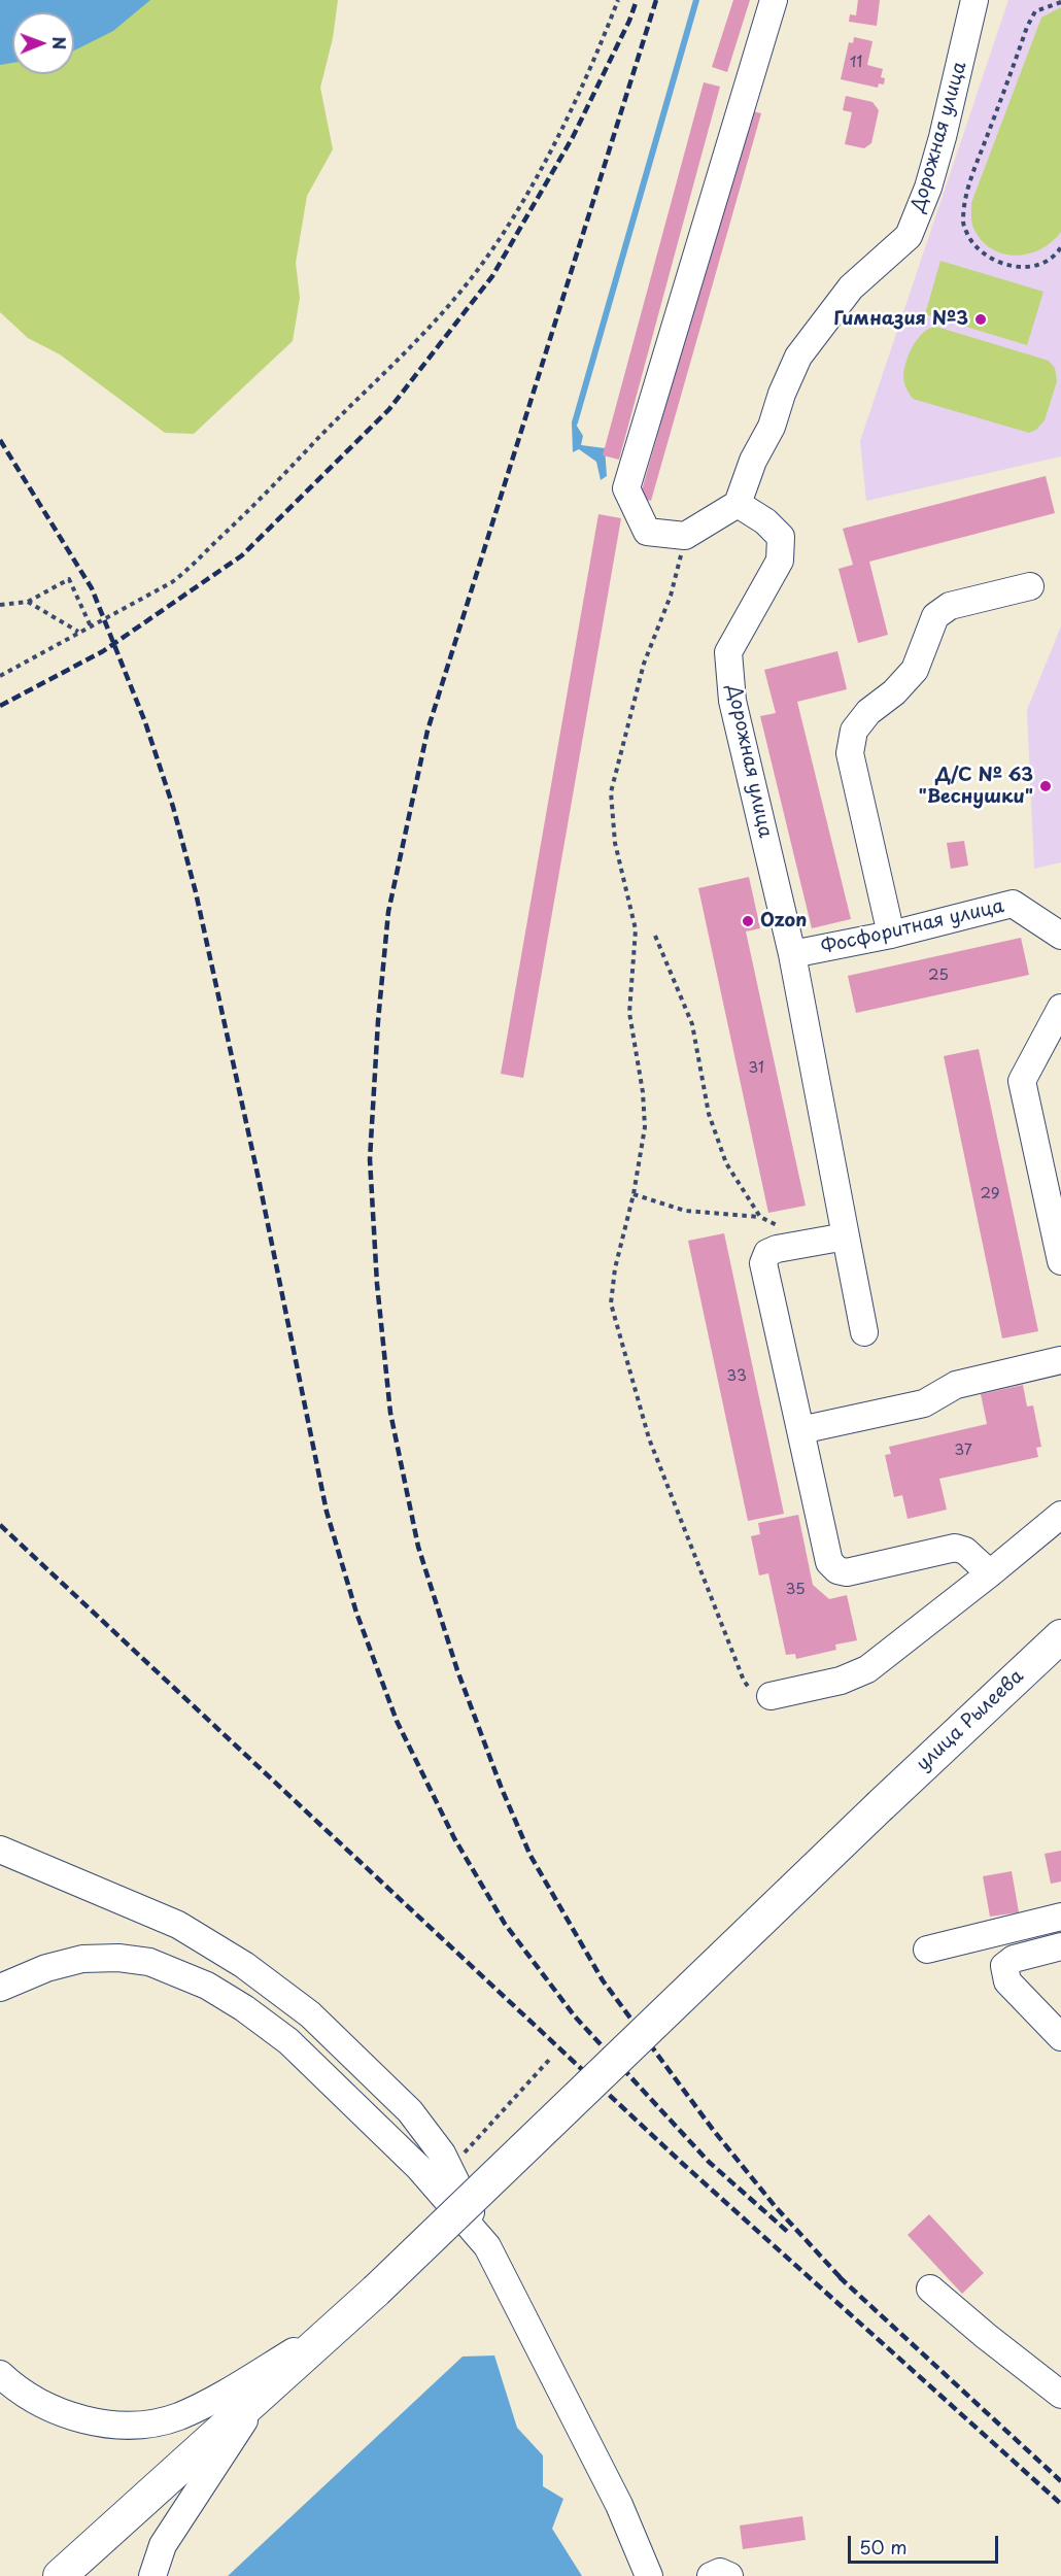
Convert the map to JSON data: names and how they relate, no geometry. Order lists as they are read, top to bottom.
{
  "streets": {
    "main road": ["улица Рылеева"],
    "street": ["Дорожная улица", "Фосфоритная улица"]
  },
  "crossings": [
    ["Дорожная улица", "Фосфоритная улица"]
  ],
  "places": ["Гимназия №3", "Д/С № 63 \"Веснушки\"", "Ozon"],
  "house_numbers": [
    "11",
    "25",
    "31",
    "29",
    "33",
    "37",
    "35"
  ],
  "scale_bar": "50 m",
  "north": "right"
}
